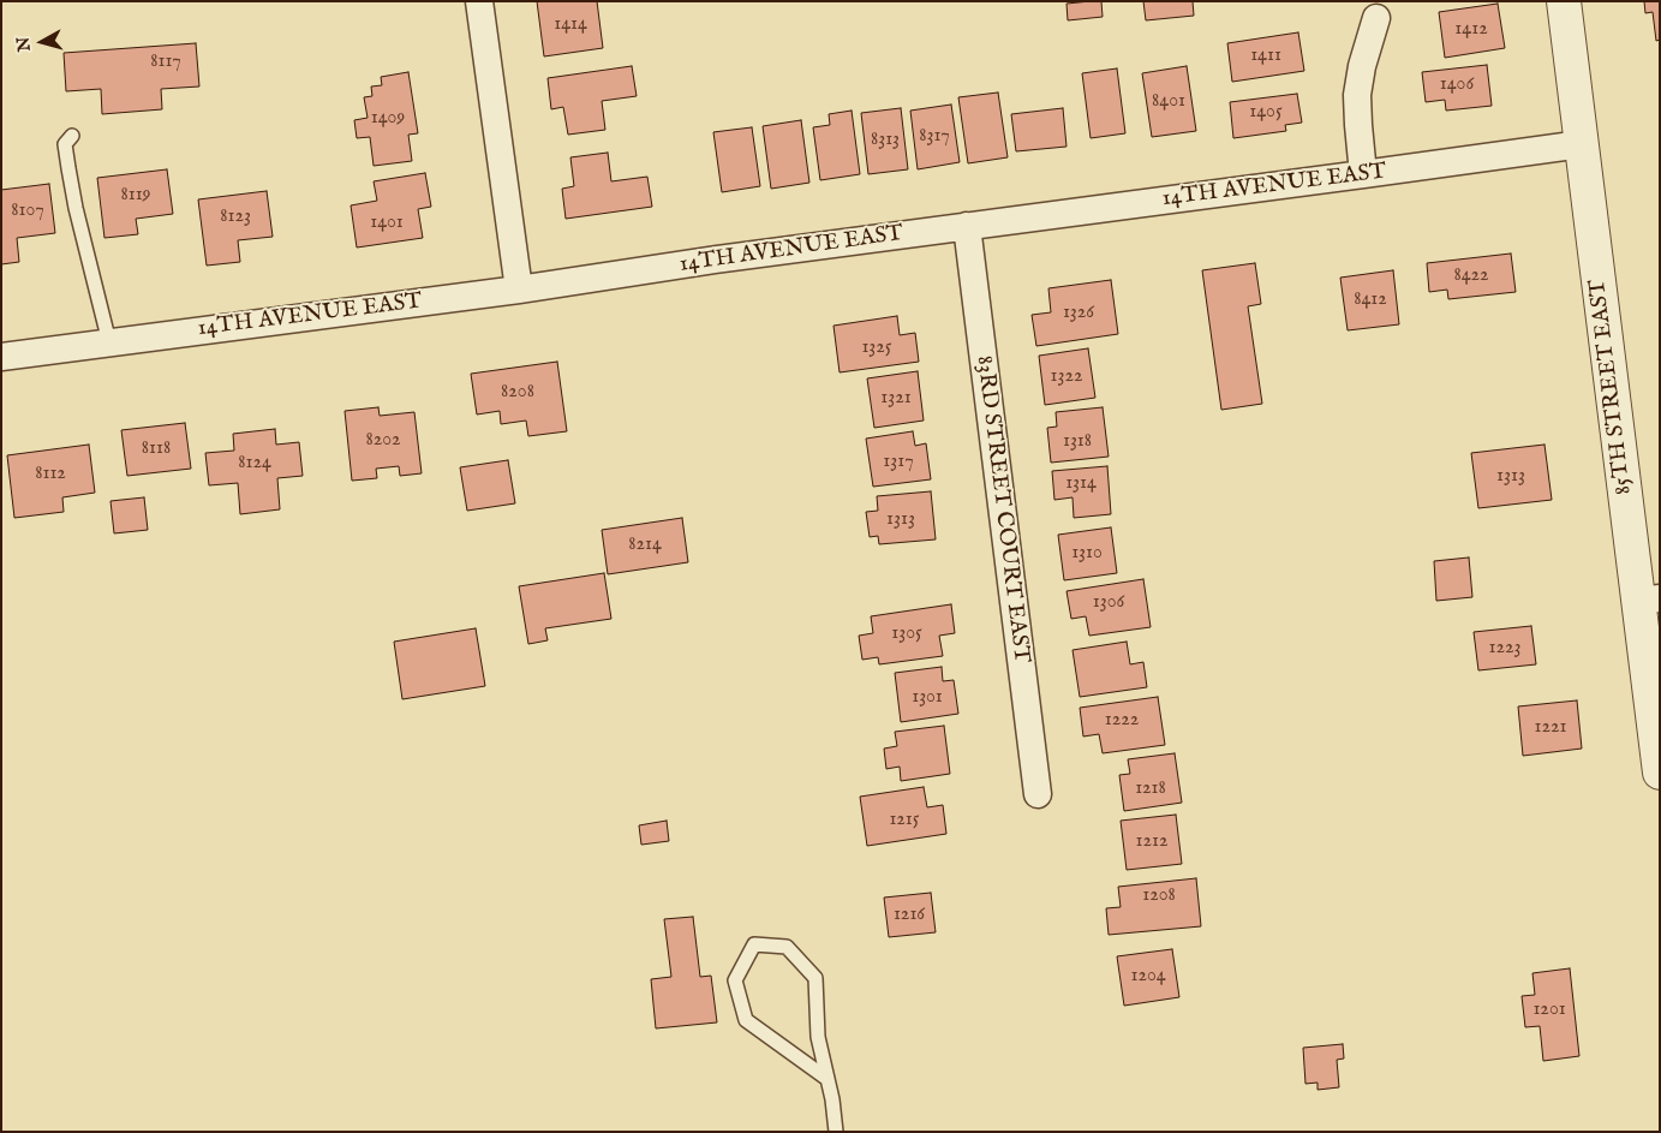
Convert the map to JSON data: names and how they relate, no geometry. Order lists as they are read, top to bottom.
{
  "streets": {
    "street": ["14TH AVENUE EAST", "85TH STREET EAST", "83RD STREET COURT EAST"]
  },
  "crossings": [
    ["14TH AVENUE EAST", "85TH STREET EAST"],
    ["14TH AVENUE EAST", "83RD STREET COURT EAST"]
  ],
  "house_numbers": [
    "1414",
    "1412",
    "1411",
    "8117",
    "1406",
    "8401",
    "1405",
    "1409",
    "8317",
    "8313",
    "8119",
    "8107",
    "8123",
    "1401",
    "8422",
    "8412",
    "1326",
    "1325",
    "1322",
    "8208",
    "1321",
    "8202",
    "1318",
    "8118",
    "1317",
    "8124",
    "8112",
    "1313",
    "1314",
    "1313",
    "8214",
    "1310",
    "1306",
    "1305",
    "1223",
    "1301",
    "1222",
    "1221",
    "1218",
    "1215",
    "1212",
    "1208",
    "1216",
    "1204",
    "1201"
  ],
  "north": "left"
}
